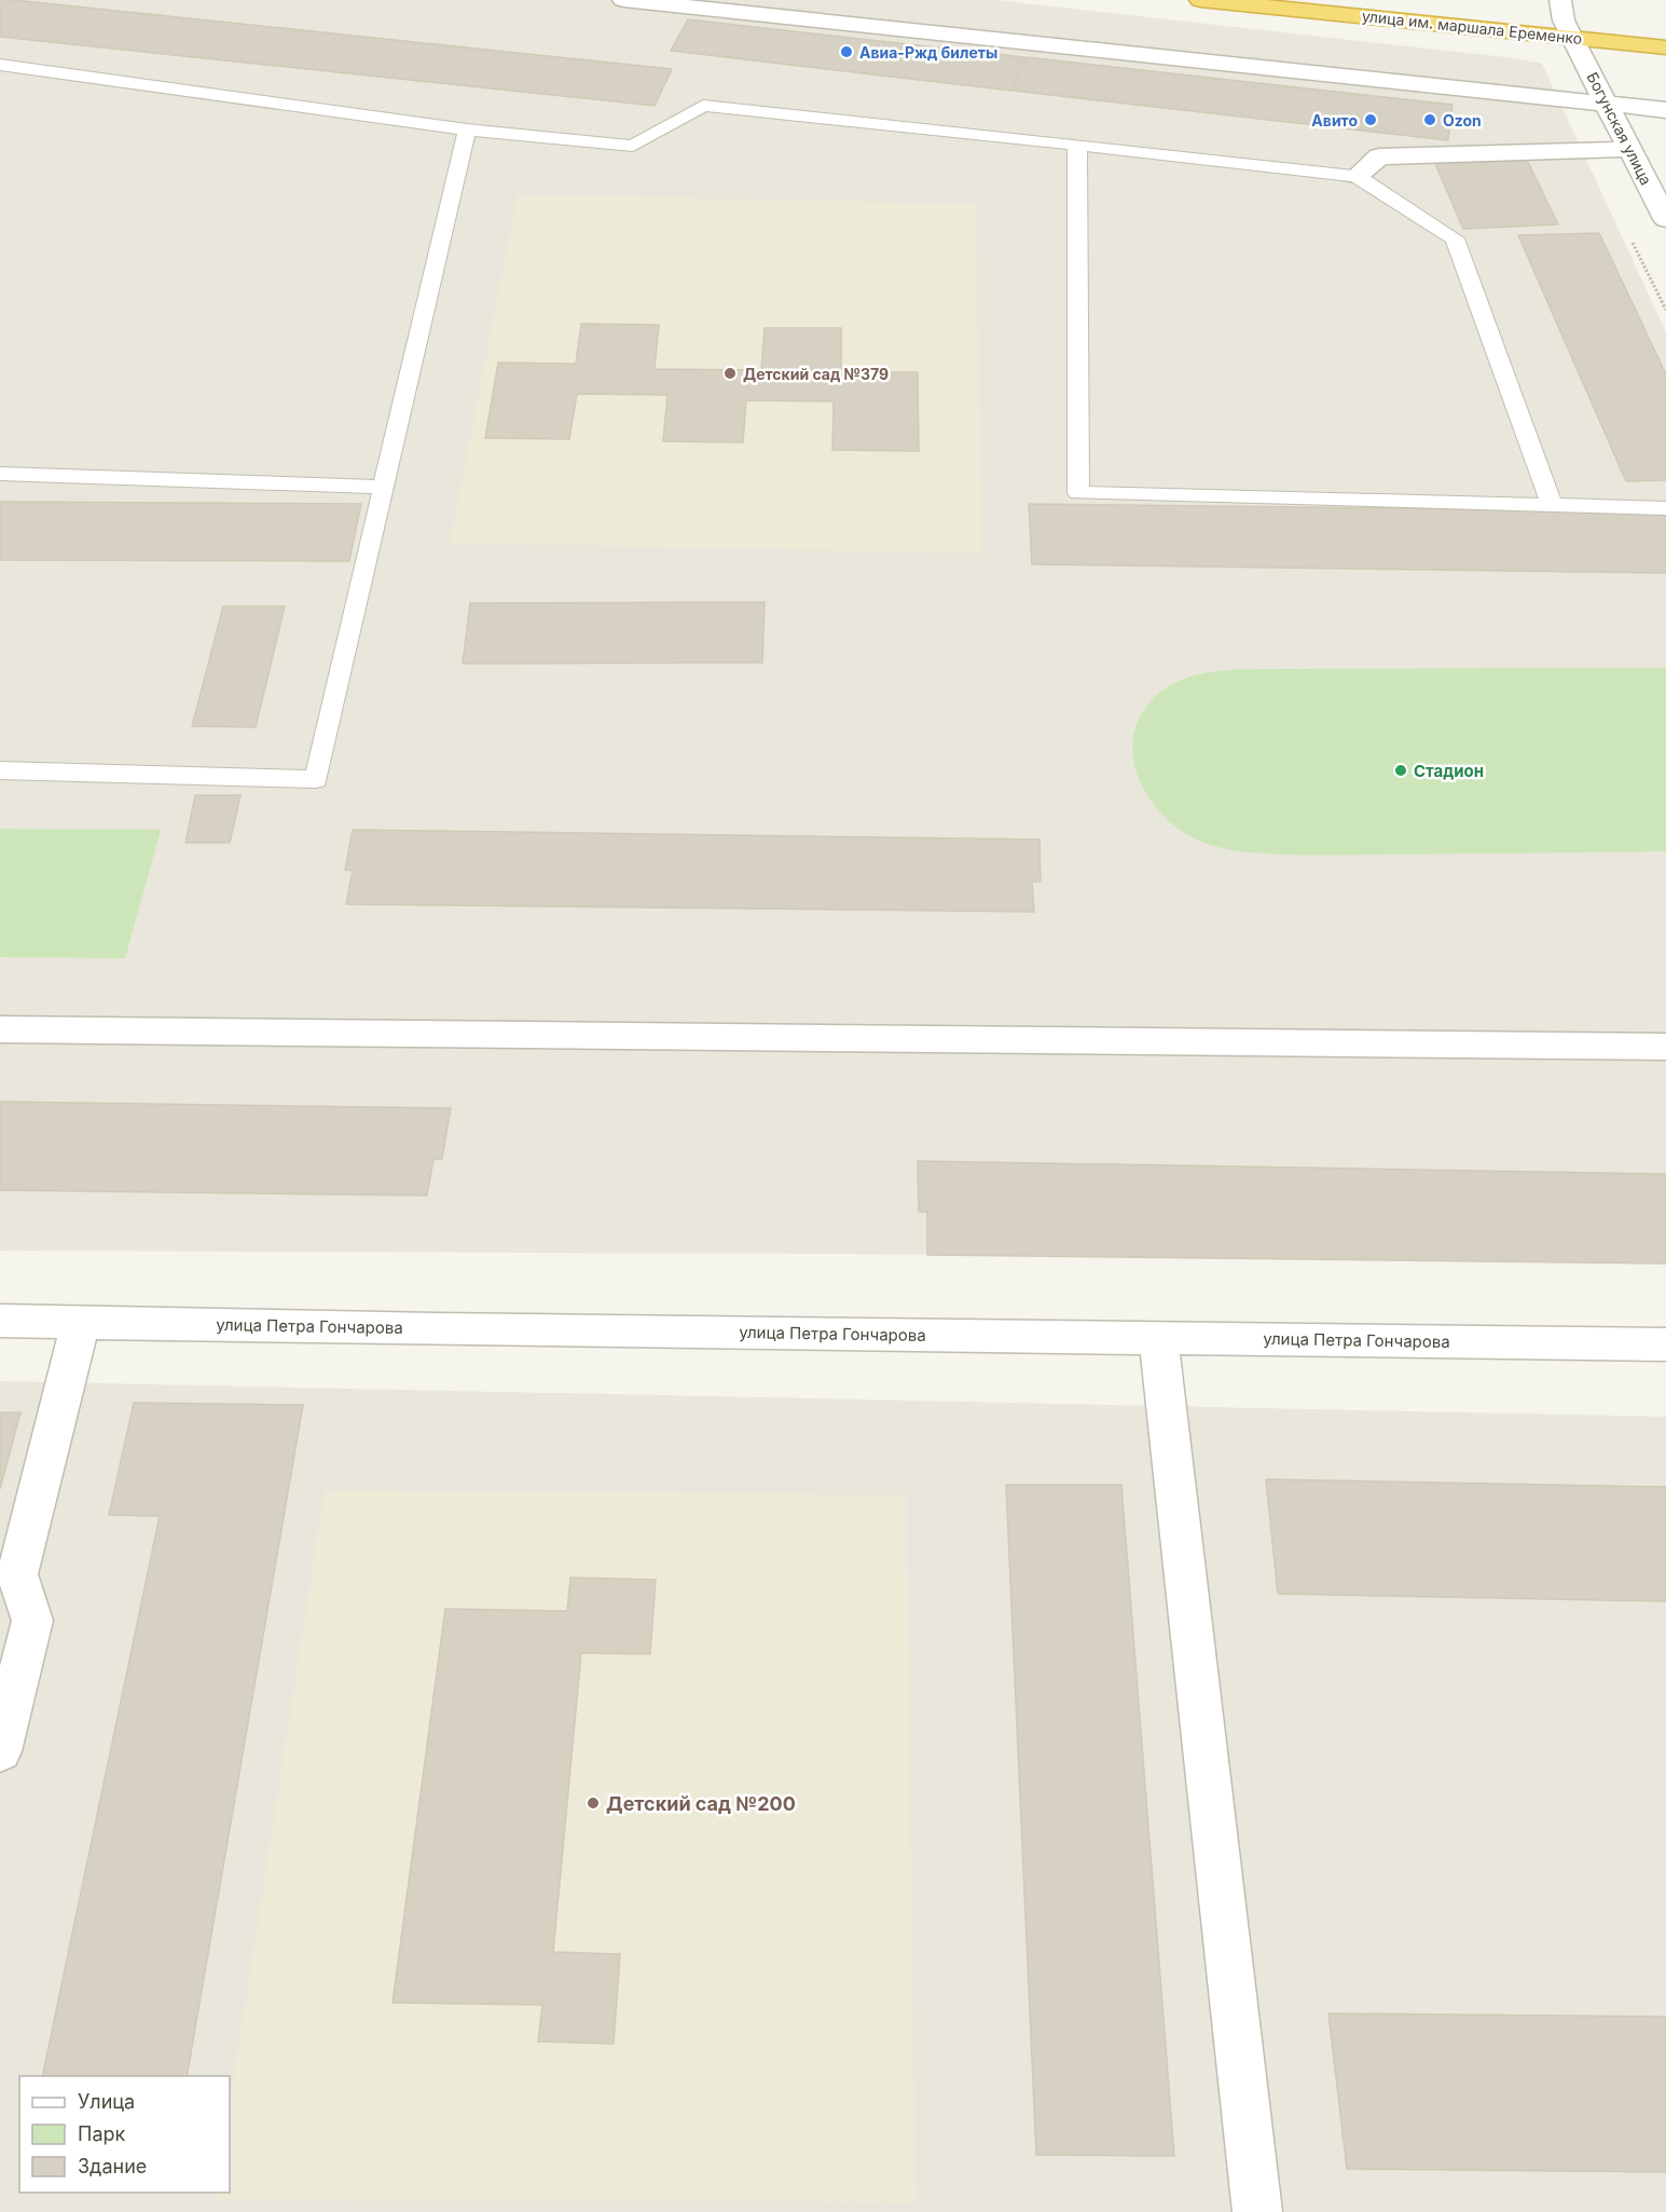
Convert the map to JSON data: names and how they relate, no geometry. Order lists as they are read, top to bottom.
{
  "streets": {
    "highway": ["улица им. маршала Еременко"],
    "street": ["Богунская улица", "улица Петра Гончарова"]
  },
  "crossings": [
    ["улица им. маршала Еременко", "Богунская улица"]
  ],
  "places": [
    "Авиа-Ржд билеты",
    "Авито",
    "Ozon",
    "Детский сад №379",
    "Стадион",
    "Детский сад №200"
  ],
  "legend": ["Улица", "Парк", "Здание"]
}
